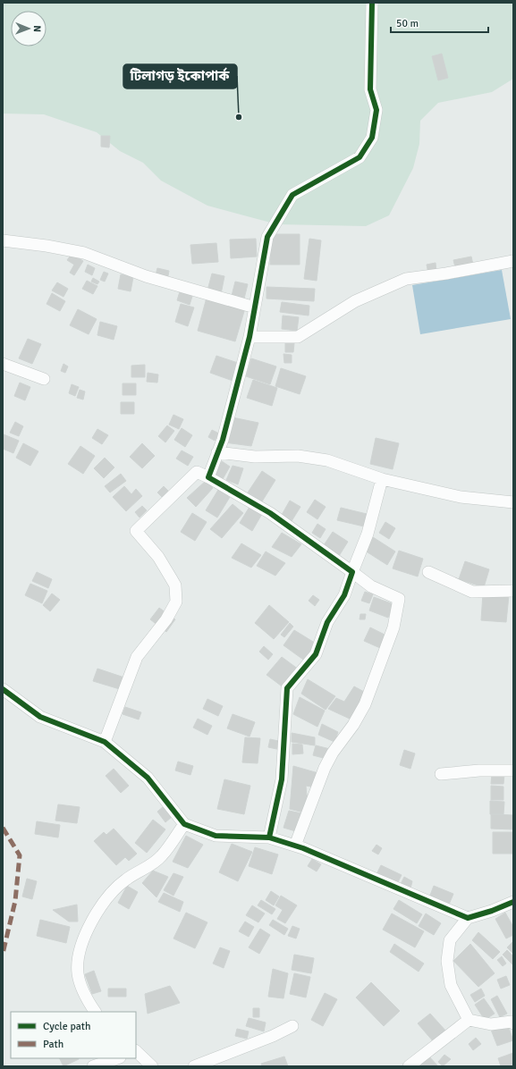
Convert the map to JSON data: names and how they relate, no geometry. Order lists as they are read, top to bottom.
{
  "places": ["টিলাগড় ইকোপার্ক"],
  "legend": ["Cycle path", "Path"],
  "scale_bar": "50 m",
  "north": "right"
}
